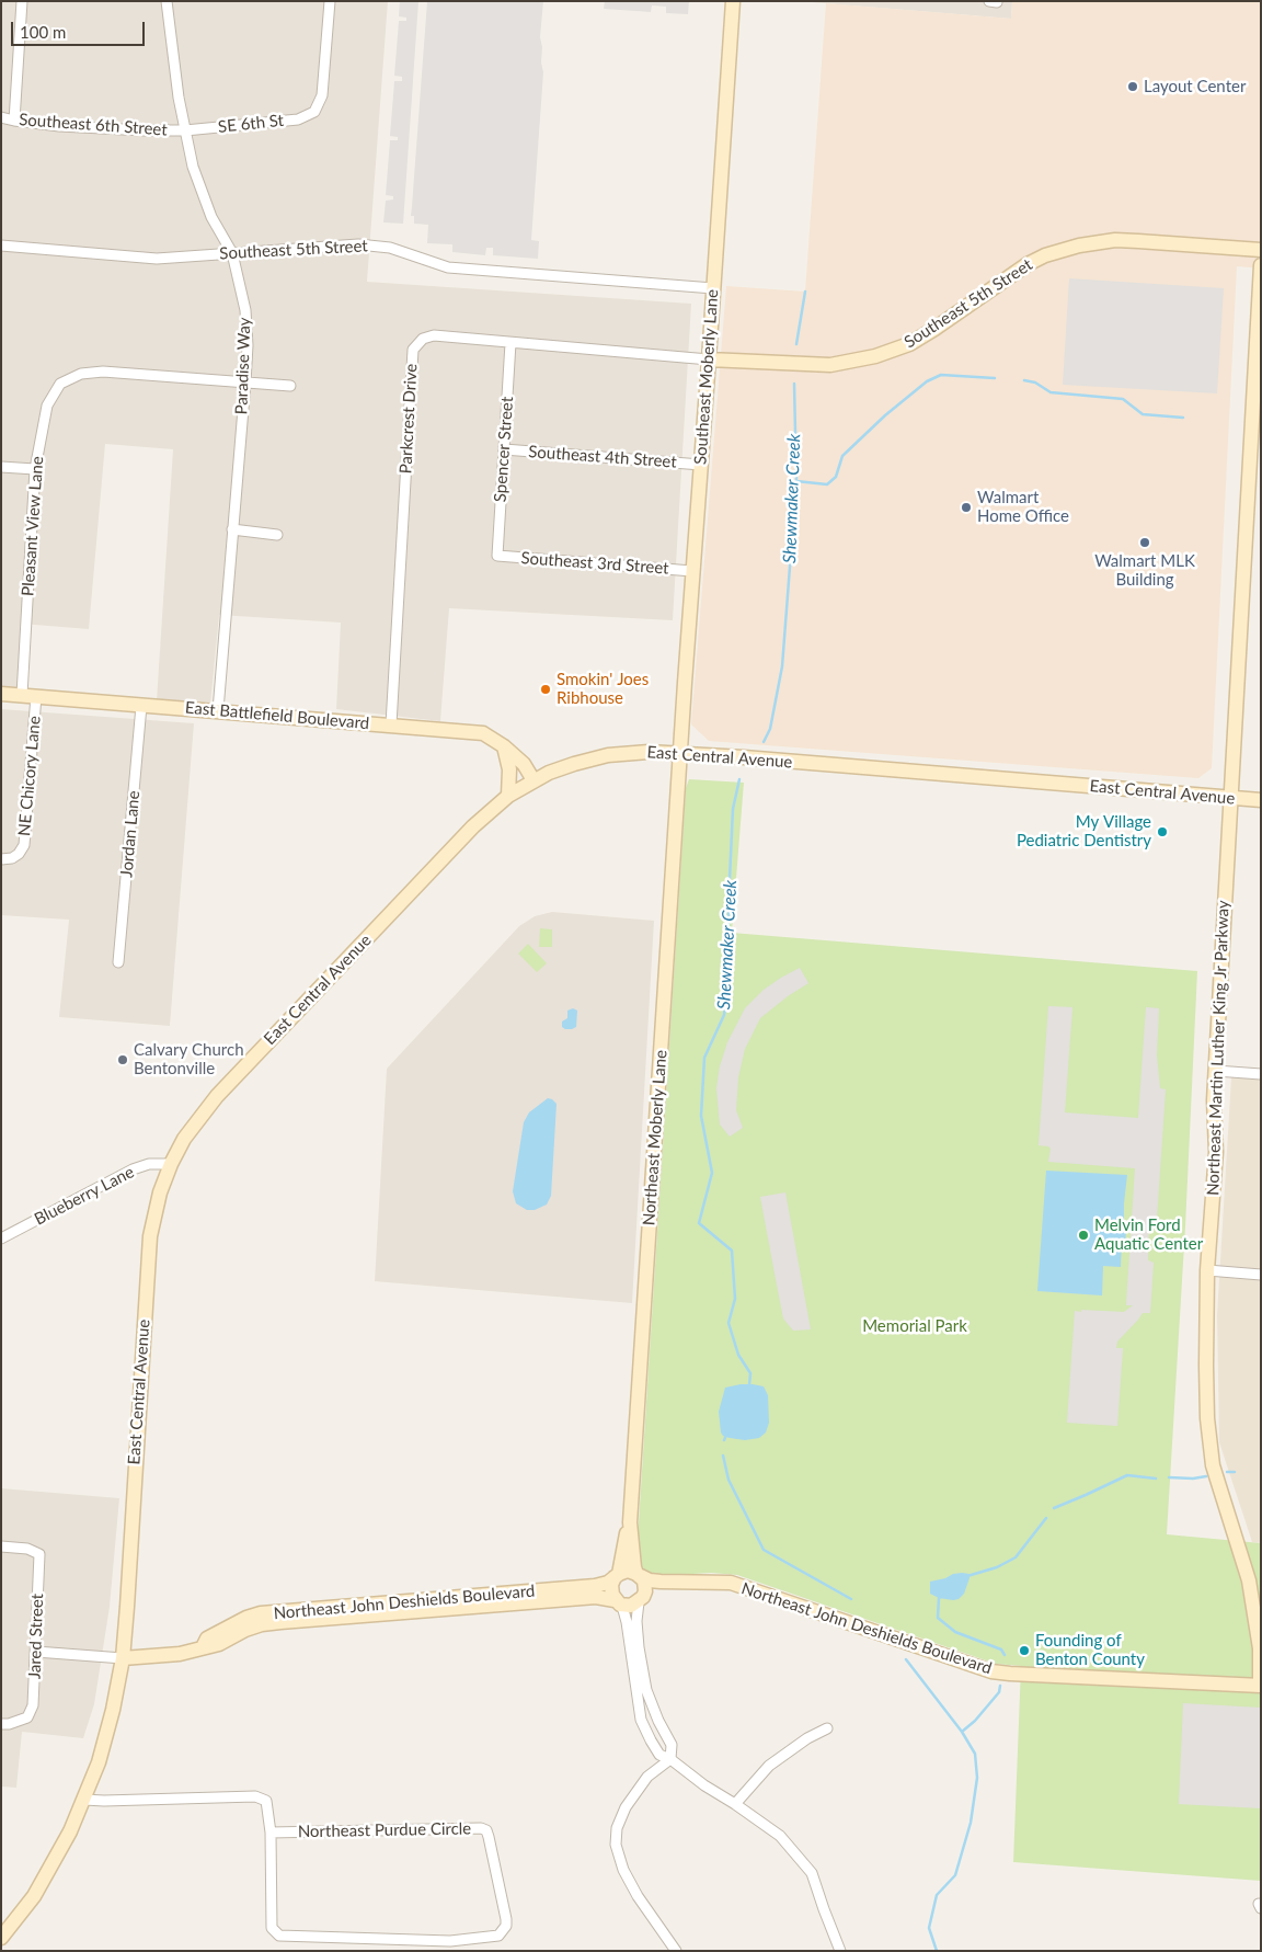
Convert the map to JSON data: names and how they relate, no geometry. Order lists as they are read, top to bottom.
{
  "streets": {
    "street": [
      "SE 6th St",
      "Southeast 6th Street",
      "Southeast 5th Street",
      "Paradise Way",
      "Southeast Moberly Lane",
      "Parkcrest Drive",
      "Spencer Street",
      "Southeast 4th Street",
      "Pleasant View Lane",
      "Southeast 3rd Street",
      "East Battlefield Boulevard",
      "East Central Avenue",
      "NE Chicory Lane",
      "Jordan Lane",
      "Northeast Martin Luther King Jr Parkway",
      "Northeast Moberly Lane",
      "Blueberry Lane",
      "Northeast John Deshields Boulevard",
      "Jared Street",
      "Northeast Purdue Circle"
    ]
  },
  "crossings": [
    ["SE 6th St", "Southeast 6th Street"],
    ["SE 6th St", "Paradise Way"],
    ["Southeast 6th Street", "Paradise Way"],
    ["Southeast 5th Street", "Paradise Way"],
    ["Southeast 5th Street", "Southeast Moberly Lane"],
    ["Southeast 5th Street", "Parkcrest Drive"],
    ["Paradise Way", "Pleasant View Lane"],
    ["Paradise Way", "East Battlefield Boulevard"],
    ["Southeast Moberly Lane", "Parkcrest Drive"],
    ["Southeast Moberly Lane", "Southeast 4th Street"],
    ["Southeast Moberly Lane", "Southeast 3rd Street"],
    ["Southeast Moberly Lane", "East Central Avenue"],
    ["Southeast Moberly Lane", "Northeast Moberly Lane"],
    ["Parkcrest Drive", "Spencer Street"],
    ["Parkcrest Drive", "East Battlefield Boulevard"],
    ["Spencer Street", "Southeast 4th Street"],
    ["Spencer Street", "Southeast 3rd Street"],
    ["Pleasant View Lane", "East Battlefield Boulevard"],
    ["Pleasant View Lane", "NE Chicory Lane"],
    ["East Battlefield Boulevard", "East Central Avenue"],
    ["East Battlefield Boulevard", "NE Chicory Lane"],
    ["East Battlefield Boulevard", "Jordan Lane"],
    ["East Central Avenue", "Northeast Martin Luther King Jr Parkway"],
    ["East Central Avenue", "Northeast Moberly Lane"],
    ["East Central Avenue", "Blueberry Lane"],
    ["East Central Avenue", "Northeast John Deshields Boulevard"],
    ["Northeast Martin Luther King Jr Parkway", "Northeast John Deshields Boulevard"],
    ["Northeast Moberly Lane", "Northeast John Deshields Boulevard"]
  ],
  "water": ["Shewmaker Creek"],
  "parks": ["Memorial Park"],
  "places": [
    "Layout Center",
    "Walmart Home Office",
    "Walmart MLK Building",
    "Smokin' Joes Ribhouse",
    "My Village Pediatric Dentistry",
    "Calvary Church Bentonville",
    "Melvin Ford Aquatic Center",
    "Founding of Benton County"
  ],
  "scale_bar": "100 m"
}
